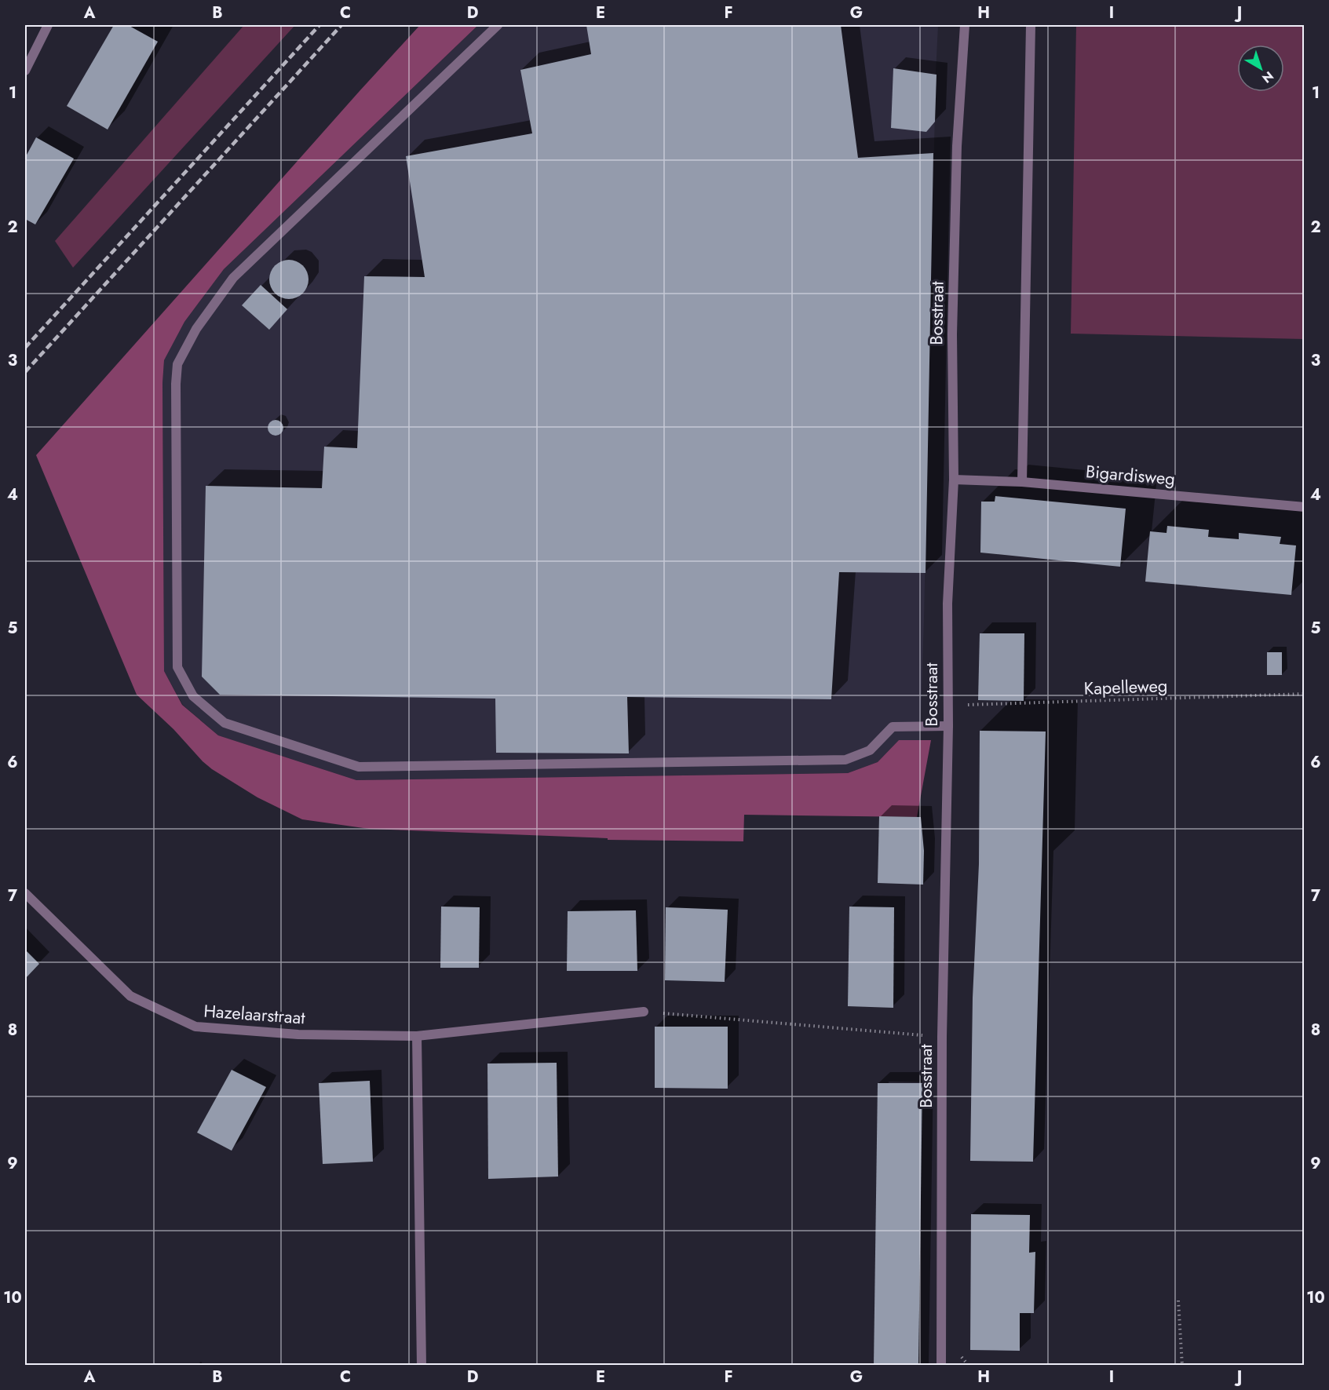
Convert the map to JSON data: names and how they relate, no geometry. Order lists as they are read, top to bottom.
{
  "streets": {
    "street": ["Bosstraat", "Bigardisweg", "Hazelaarstraat"],
    "path": ["Kapelleweg"]
  },
  "crossings": [
    ["Bosstraat", "Bigardisweg"],
    ["Bosstraat", "Kapelleweg"]
  ],
  "north": "bottom right",
  "grid": {
    "columns": [
      "A",
      "B",
      "C",
      "D",
      "E",
      "F",
      "G",
      "H",
      "I",
      "J"
    ],
    "rows": [
      "1",
      "2",
      "3",
      "4",
      "5",
      "6",
      "7",
      "8",
      "9",
      "10"
    ]
  }
}
